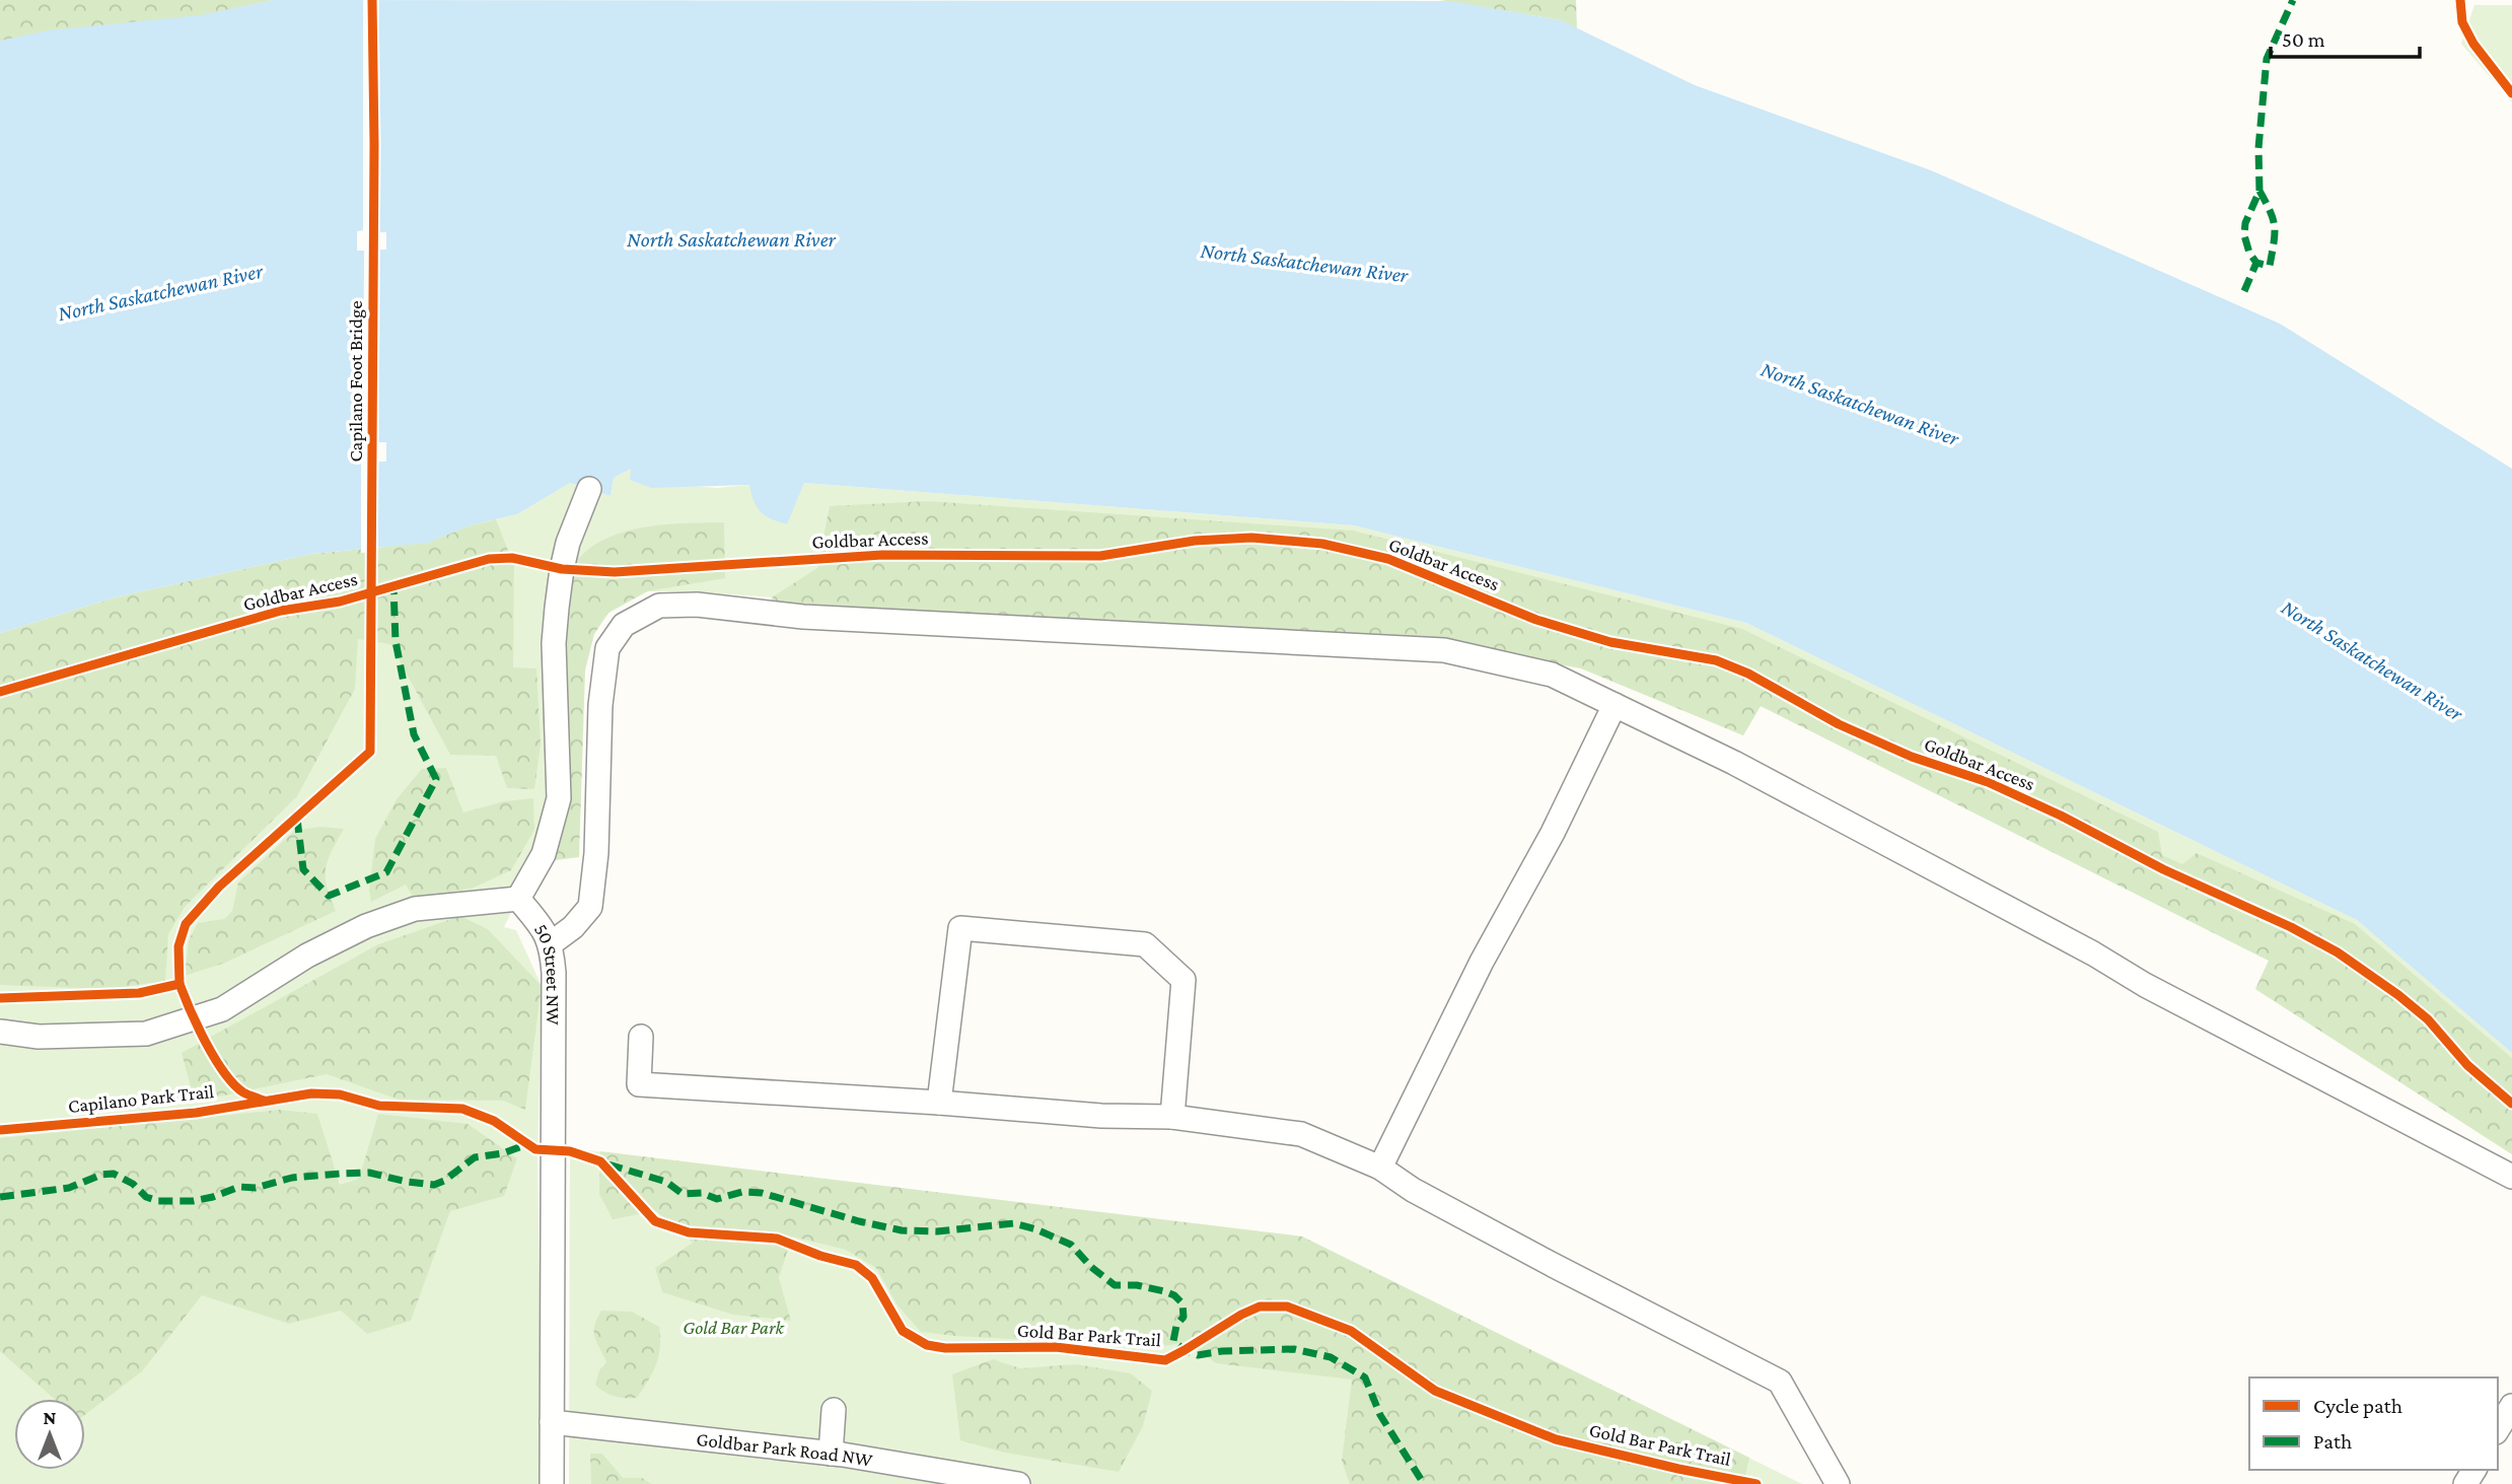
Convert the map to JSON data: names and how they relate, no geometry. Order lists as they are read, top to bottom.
{
  "streets": {
    "street": ["50 Street NW", "Goldbar Park Road NW"],
    "cycle path": ["Capilano Foot Bridge", "Goldbar Access", "Capilano Park Trail"]
  },
  "crossings": [
    ["50 Street NW", "Goldbar Park Road NW"]
  ],
  "water": ["North Saskatchewan River"],
  "parks": ["Gold Bar Park"],
  "legend": ["Cycle path", "Path"],
  "scale_bar": "50 m",
  "north": "top"
}
